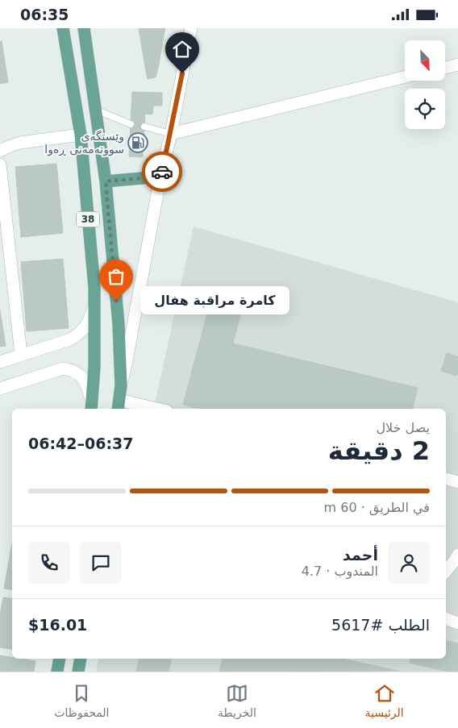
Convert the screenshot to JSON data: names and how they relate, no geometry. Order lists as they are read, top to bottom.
{
  "streets": {
    "main road": ["38"]
  },
  "places": {
    "fuel station": ["وێستگەی سووتەمەنی ڕەوا"],
    "other": ["كامرة مراقبة هفال"]
  },
  "north": "bottom right",
  "page": {
    "status": "06:35",
    "bubble": "كامرة مراقبة هفال",
    "heading": ["2 دقيقة", "يصل خلال", "06:37–06:42"],
    "panel": [
      "أحمد",
      "المندوب · 4.7",
      "الطلب #5617",
      "$16.01"
    ],
    "bar": "في الطريق · 60 m",
    "tabs": ["الرئيسية", "الخريطة", "المحفوظات"]
  }
}
